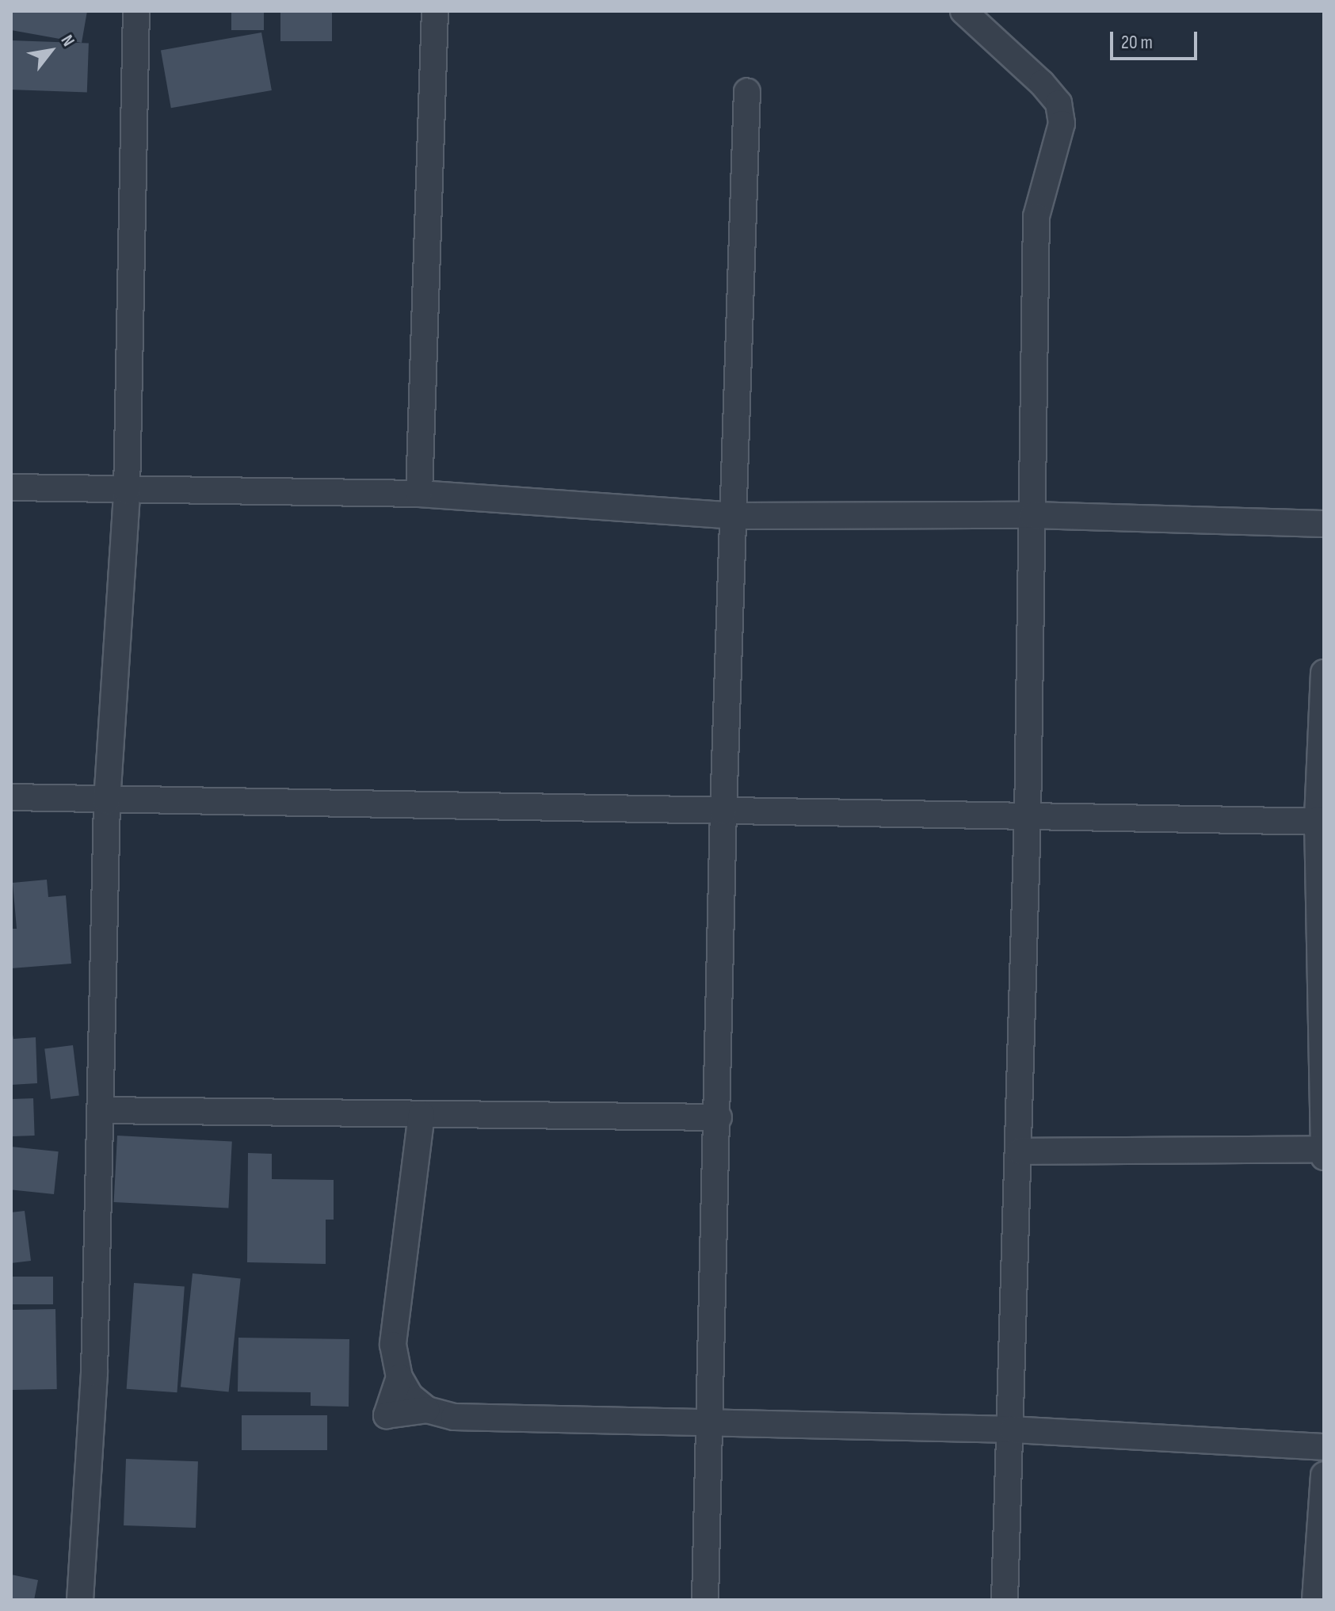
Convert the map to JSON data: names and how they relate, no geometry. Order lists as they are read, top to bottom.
{
  "scale_bar": "20 m",
  "north": "top right"
}
